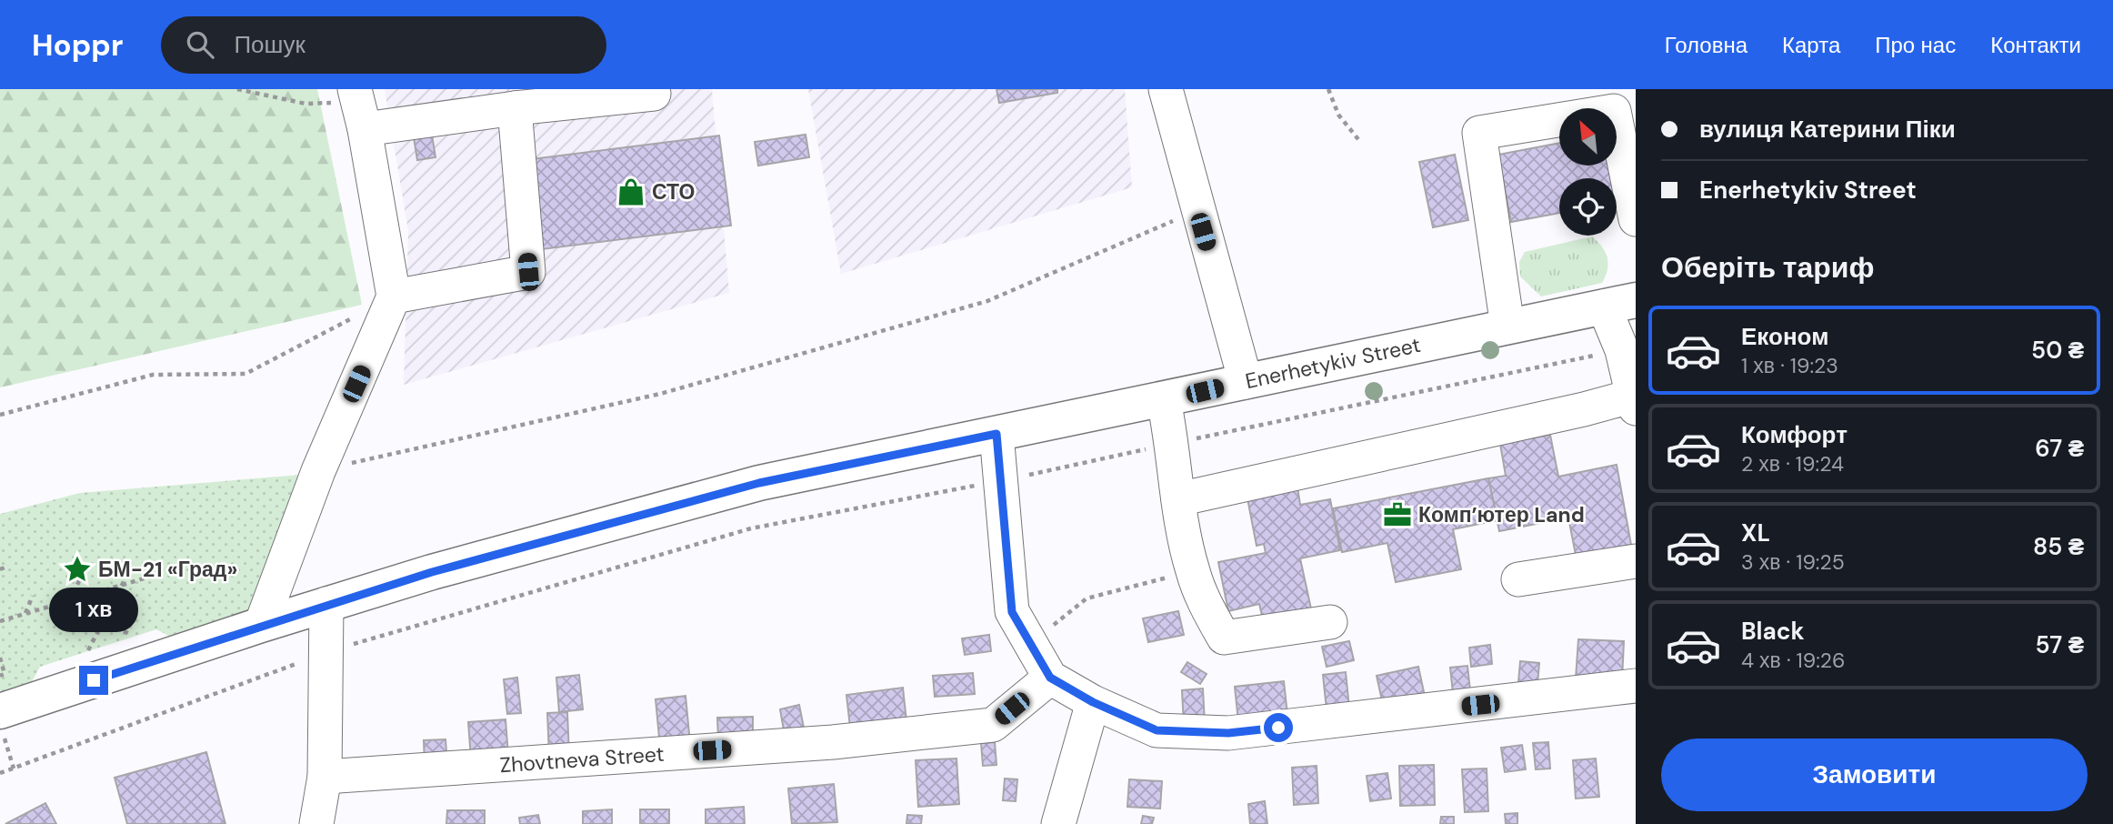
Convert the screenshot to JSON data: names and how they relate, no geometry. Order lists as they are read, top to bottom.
{
  "streets": {
    "main road": ["Enerhetykiv Street"],
    "street": ["Zhovtneva Street"]
  },
  "places": {
    "shop": ["СТО"],
    "office": ["Комп’ютер Land"],
    "place": ["БМ-21 «Град»"]
  },
  "north": "top left",
  "page": {
    "header": "Hoppr",
    "search": "Пошук",
    "nav": [
      "Головна",
      "Карта",
      "Про нас",
      "Контакти"
    ],
    "banner": ["вулиця Катерини Піки", "Enerhetykiv Street"],
    "heading": "Оберіть тариф",
    "list": [
      {
        "name": "Економ",
        "note": "1 хв · 19:23",
        "value": "50 ₴"
      },
      {
        "name": "Комфорт",
        "note": "2 хв · 19:24",
        "value": "67 ₴"
      },
      {
        "name": "XL",
        "note": "3 хв · 19:25",
        "value": "85 ₴"
      },
      {
        "name": "Black",
        "note": "4 хв · 19:26",
        "value": "57 ₴"
      }
    ],
    "bubble": "1 хв",
    "buttons": "Замовити"
  }
}
